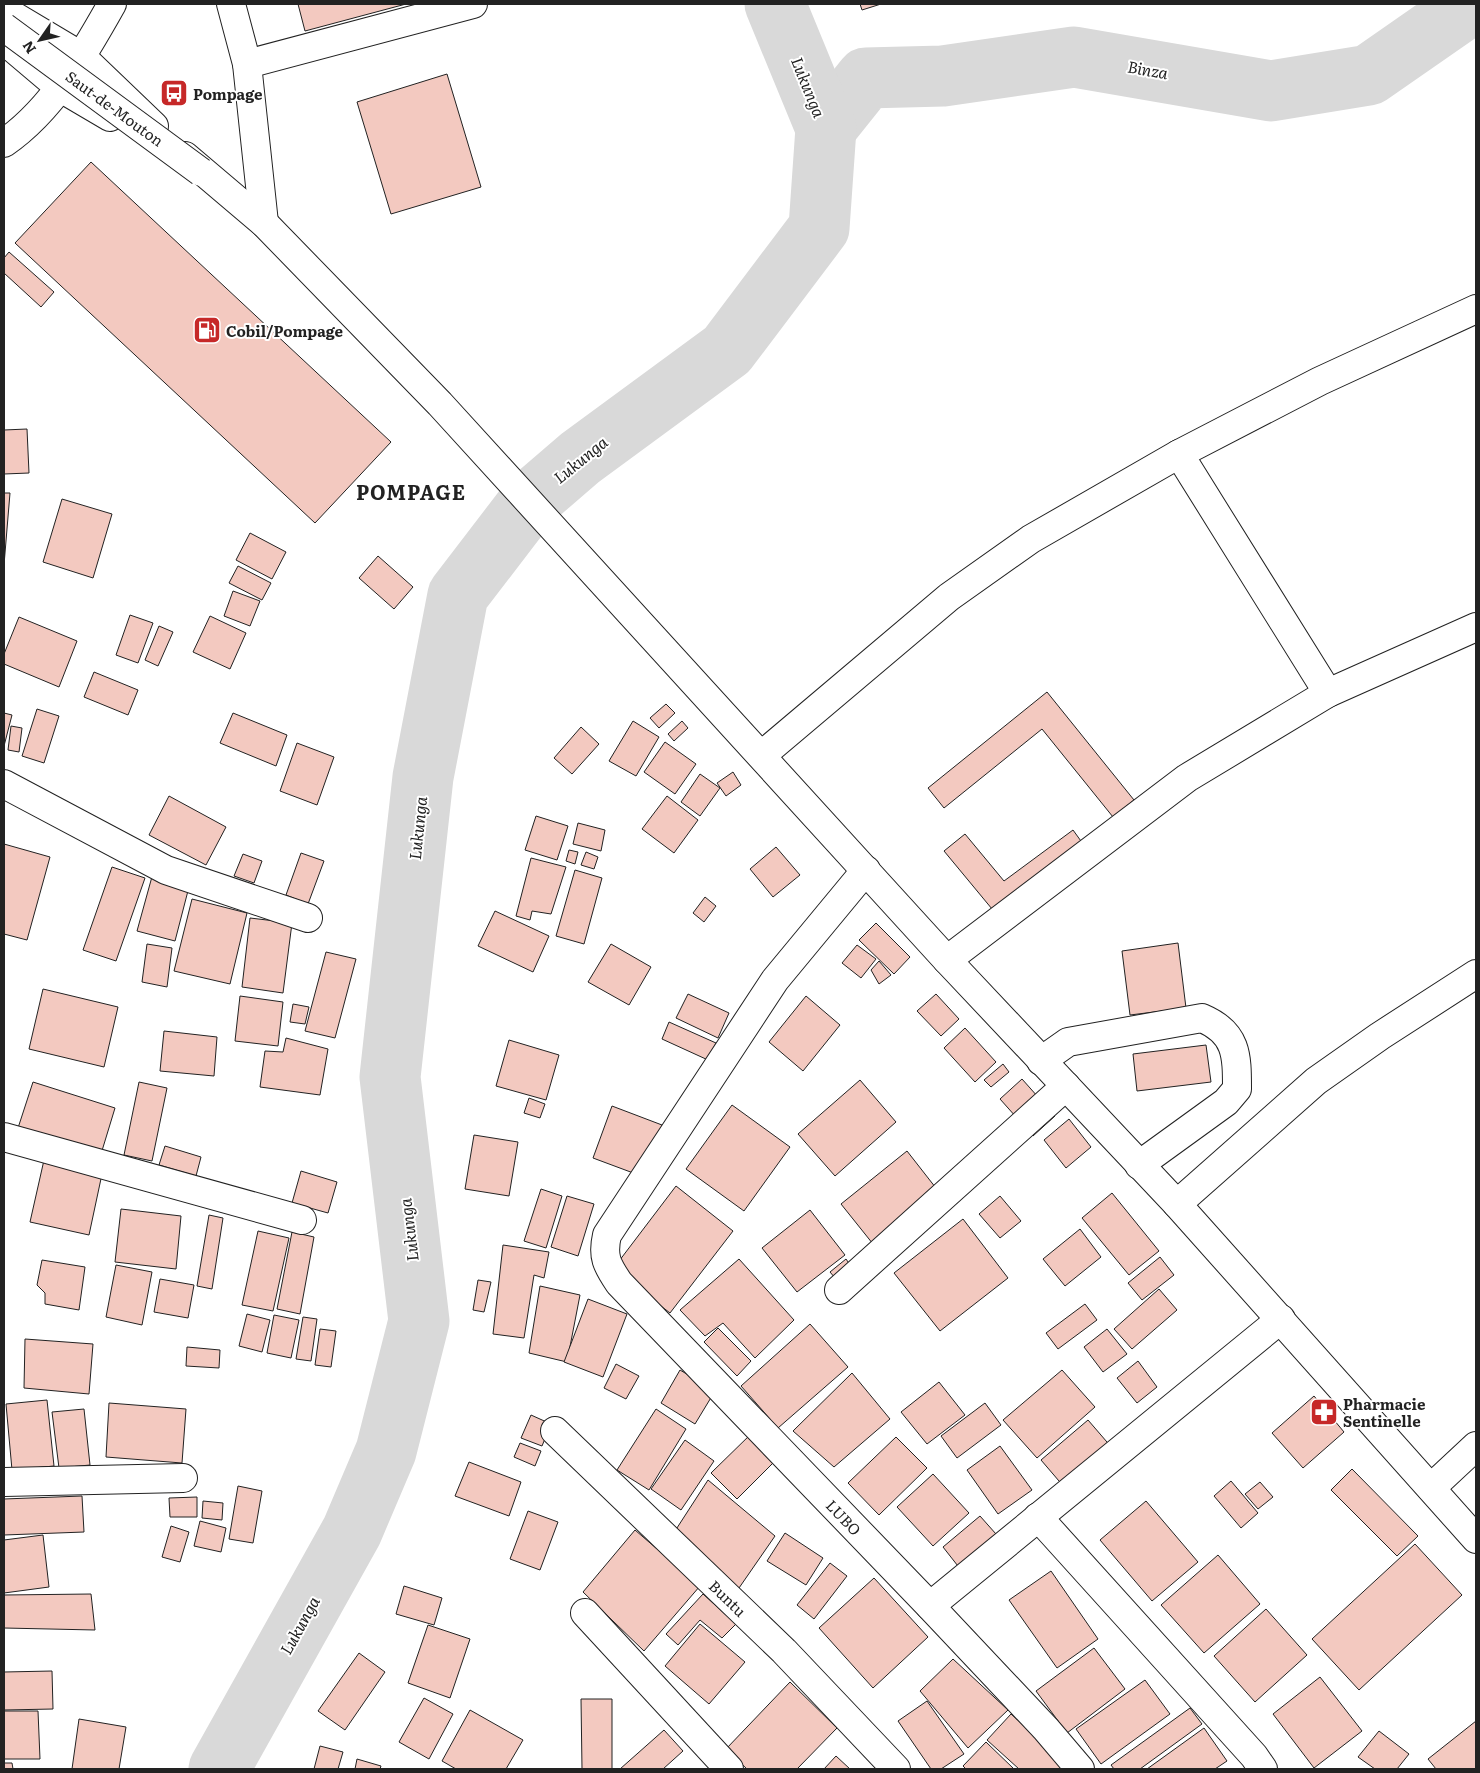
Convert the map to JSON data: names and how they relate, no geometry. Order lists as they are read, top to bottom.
{
  "streets": {
    "street": ["Saut-de-Mouton", "LUBO", "Buntu"]
  },
  "districts": ["POMPAGE"],
  "water": ["Binza", "Lukunga"],
  "places": {
    "bus stop": ["Pompage"],
    "fuel station": ["Cobil/Pompage"],
    "pharmacy": ["Pharmacie Sentinelle"]
  },
  "north": "bottom left"
}
